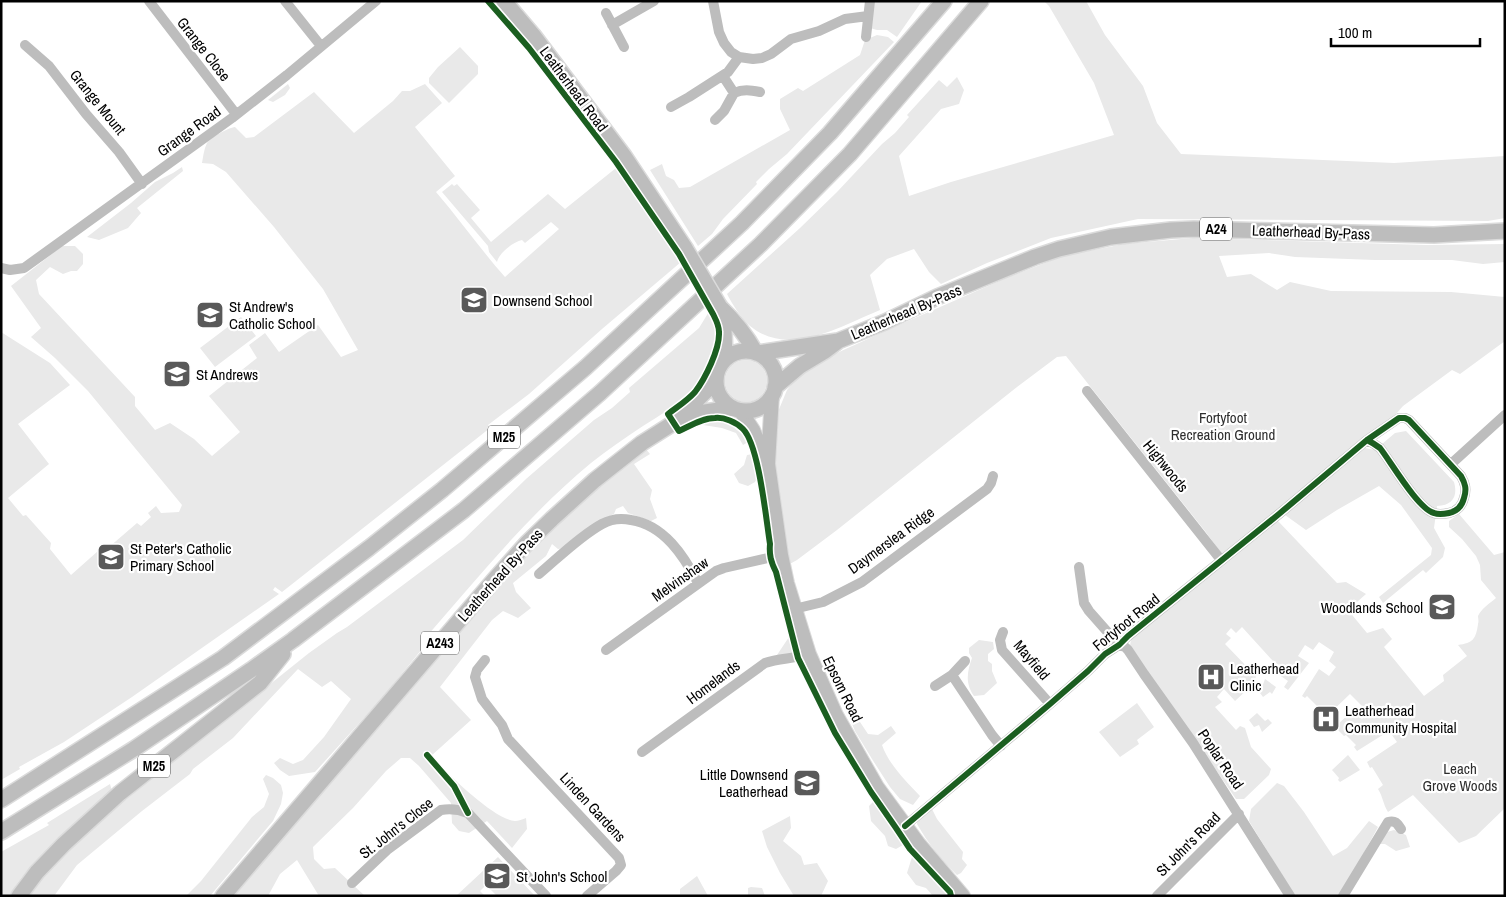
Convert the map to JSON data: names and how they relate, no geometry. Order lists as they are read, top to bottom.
{
  "streets": {
    "highway": [
      "Leatherhead Road",
      "A24",
      "Leatherhead By-Pass",
      "M25",
      "A243"
    ],
    "main road": ["Epsom Road"],
    "street": [
      "Grange Close",
      "Grange Mount",
      "Grange Road",
      "Highwoods",
      "Daymerslea Ridge",
      "Melvinshaw",
      "Fortyfoot Road",
      "Mayfield",
      "Homelands",
      "Poplar Road",
      "Linden Gardens",
      "St. John's Close",
      "St John's Road"
    ]
  },
  "crossings": [
    ["Grange Close", "Grange Road"],
    ["Leatherhead Road", "Leatherhead By-Pass"],
    ["Leatherhead Road", "Epsom Road"],
    ["Grange Mount", "Grange Road"],
    ["Leatherhead By-Pass", "Epsom Road"],
    ["Highwoods", "Fortyfoot Road"],
    ["Daymerslea Ridge", "Epsom Road"],
    ["Melvinshaw", "Epsom Road"],
    ["Fortyfoot Road", "Mayfield"],
    ["Fortyfoot Road", "Epsom Road"],
    ["Fortyfoot Road", "Poplar Road"],
    ["Homelands", "Epsom Road"],
    ["Poplar Road", "St John's Road"]
  ],
  "parks": ["Fortyfoot Recreation Ground", "Leach Grove Woods"],
  "places": {
    "school or university": [
      "Downsend School",
      "St Andrew's Catholic School",
      "St Andrews",
      "St Peter's Catholic Primary School",
      "Woodlands School",
      "Little Downsend Leatherhead",
      "St John's School"
    ],
    "hospital": ["Leatherhead Clinic", "Leatherhead Community Hospital"]
  },
  "scale_bar": "100 m"
}
